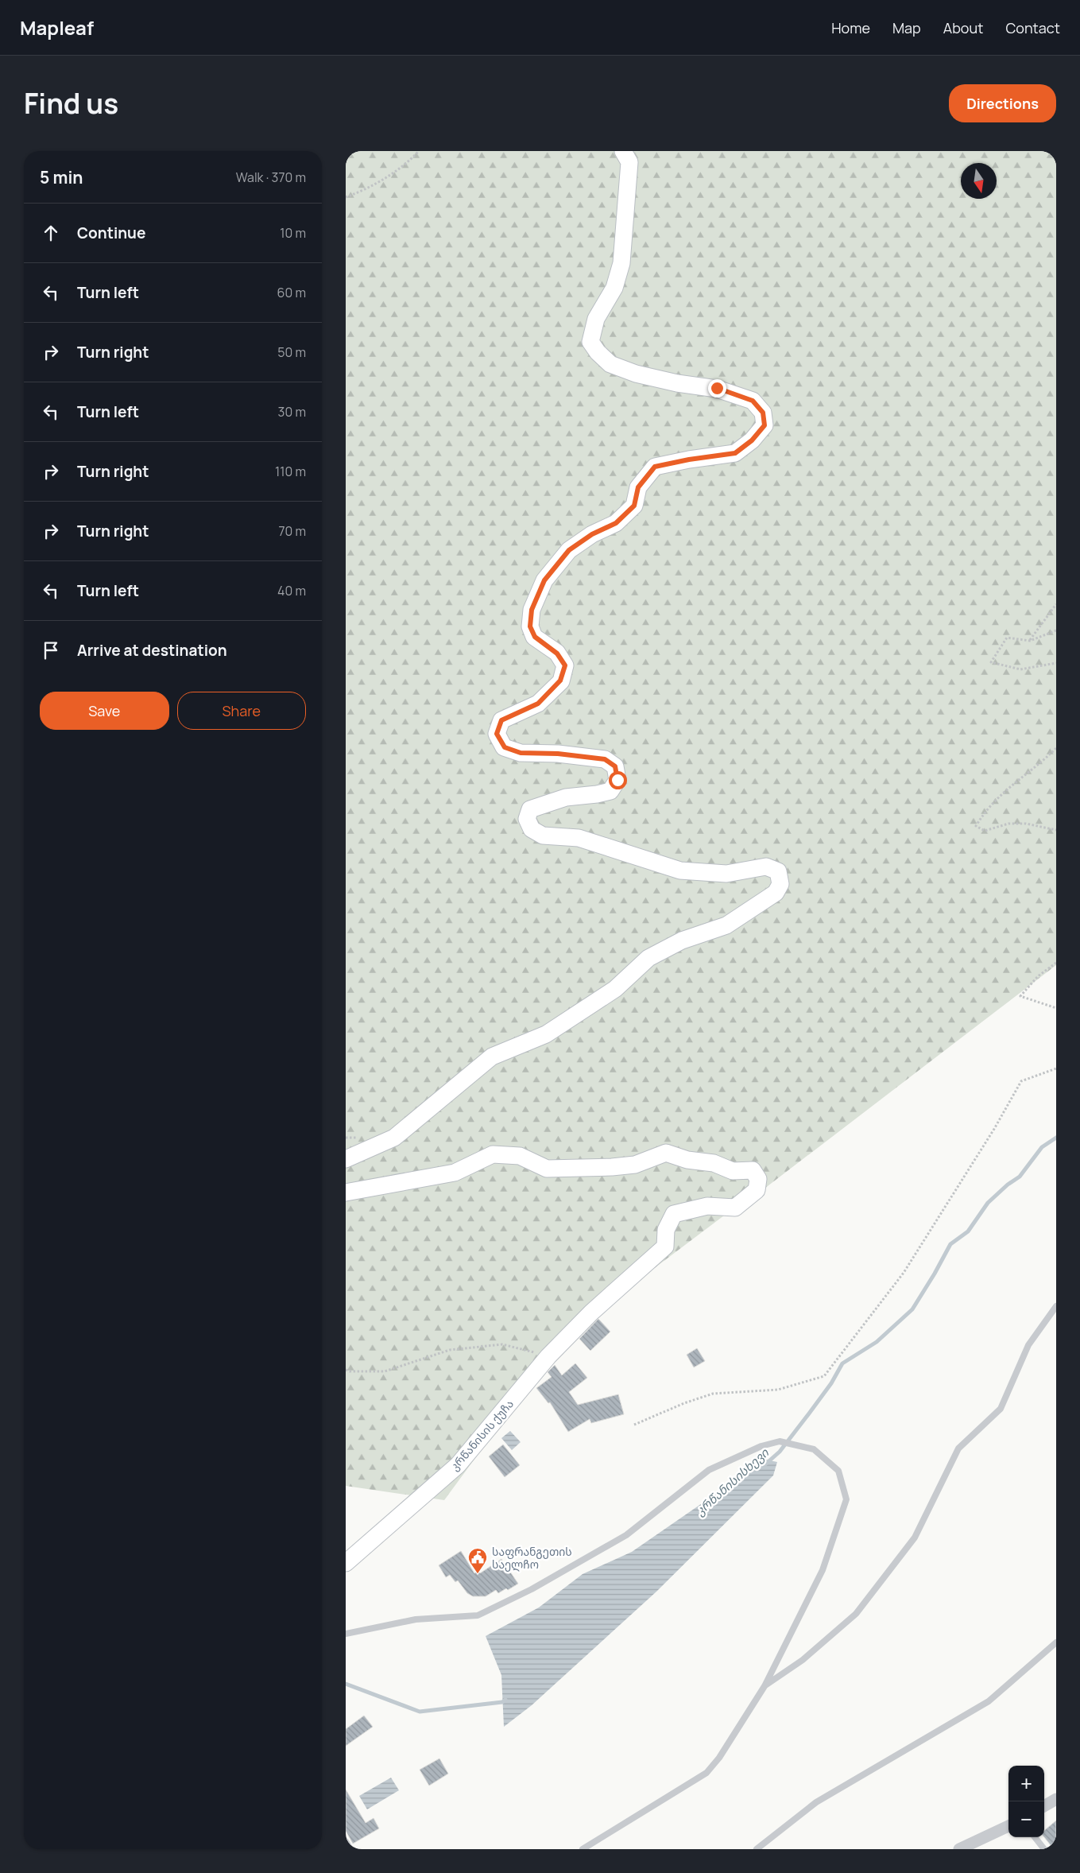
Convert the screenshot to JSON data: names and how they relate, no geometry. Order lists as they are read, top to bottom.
{
  "streets": {
    "street": ["კრწანისის ქუჩა"]
  },
  "water": ["კრწანისისხევი"],
  "places": {
    "public building": ["საფრანგეთის საელჩო"]
  },
  "north": "bottom",
  "page": {
    "header": "Mapleaf",
    "nav": [
      "Home",
      "Map",
      "About",
      "Contact"
    ],
    "title": "Find us",
    "buttons": [
      "Directions",
      ["Save", "Share"]
    ],
    "heading": ["5 min", "Walk · 370 m"],
    "list": [
      ["Continue", "10 m"],
      ["Turn left", "60 m"],
      ["Turn right", "50 m"],
      ["Turn left", "30 m"],
      ["Turn right", "110 m"],
      ["Turn right", "70 m"],
      ["Turn left", "40 m"],
      "Arrive at destination"
    ],
    "map_buttons": ["+", "−"]
  }
}
